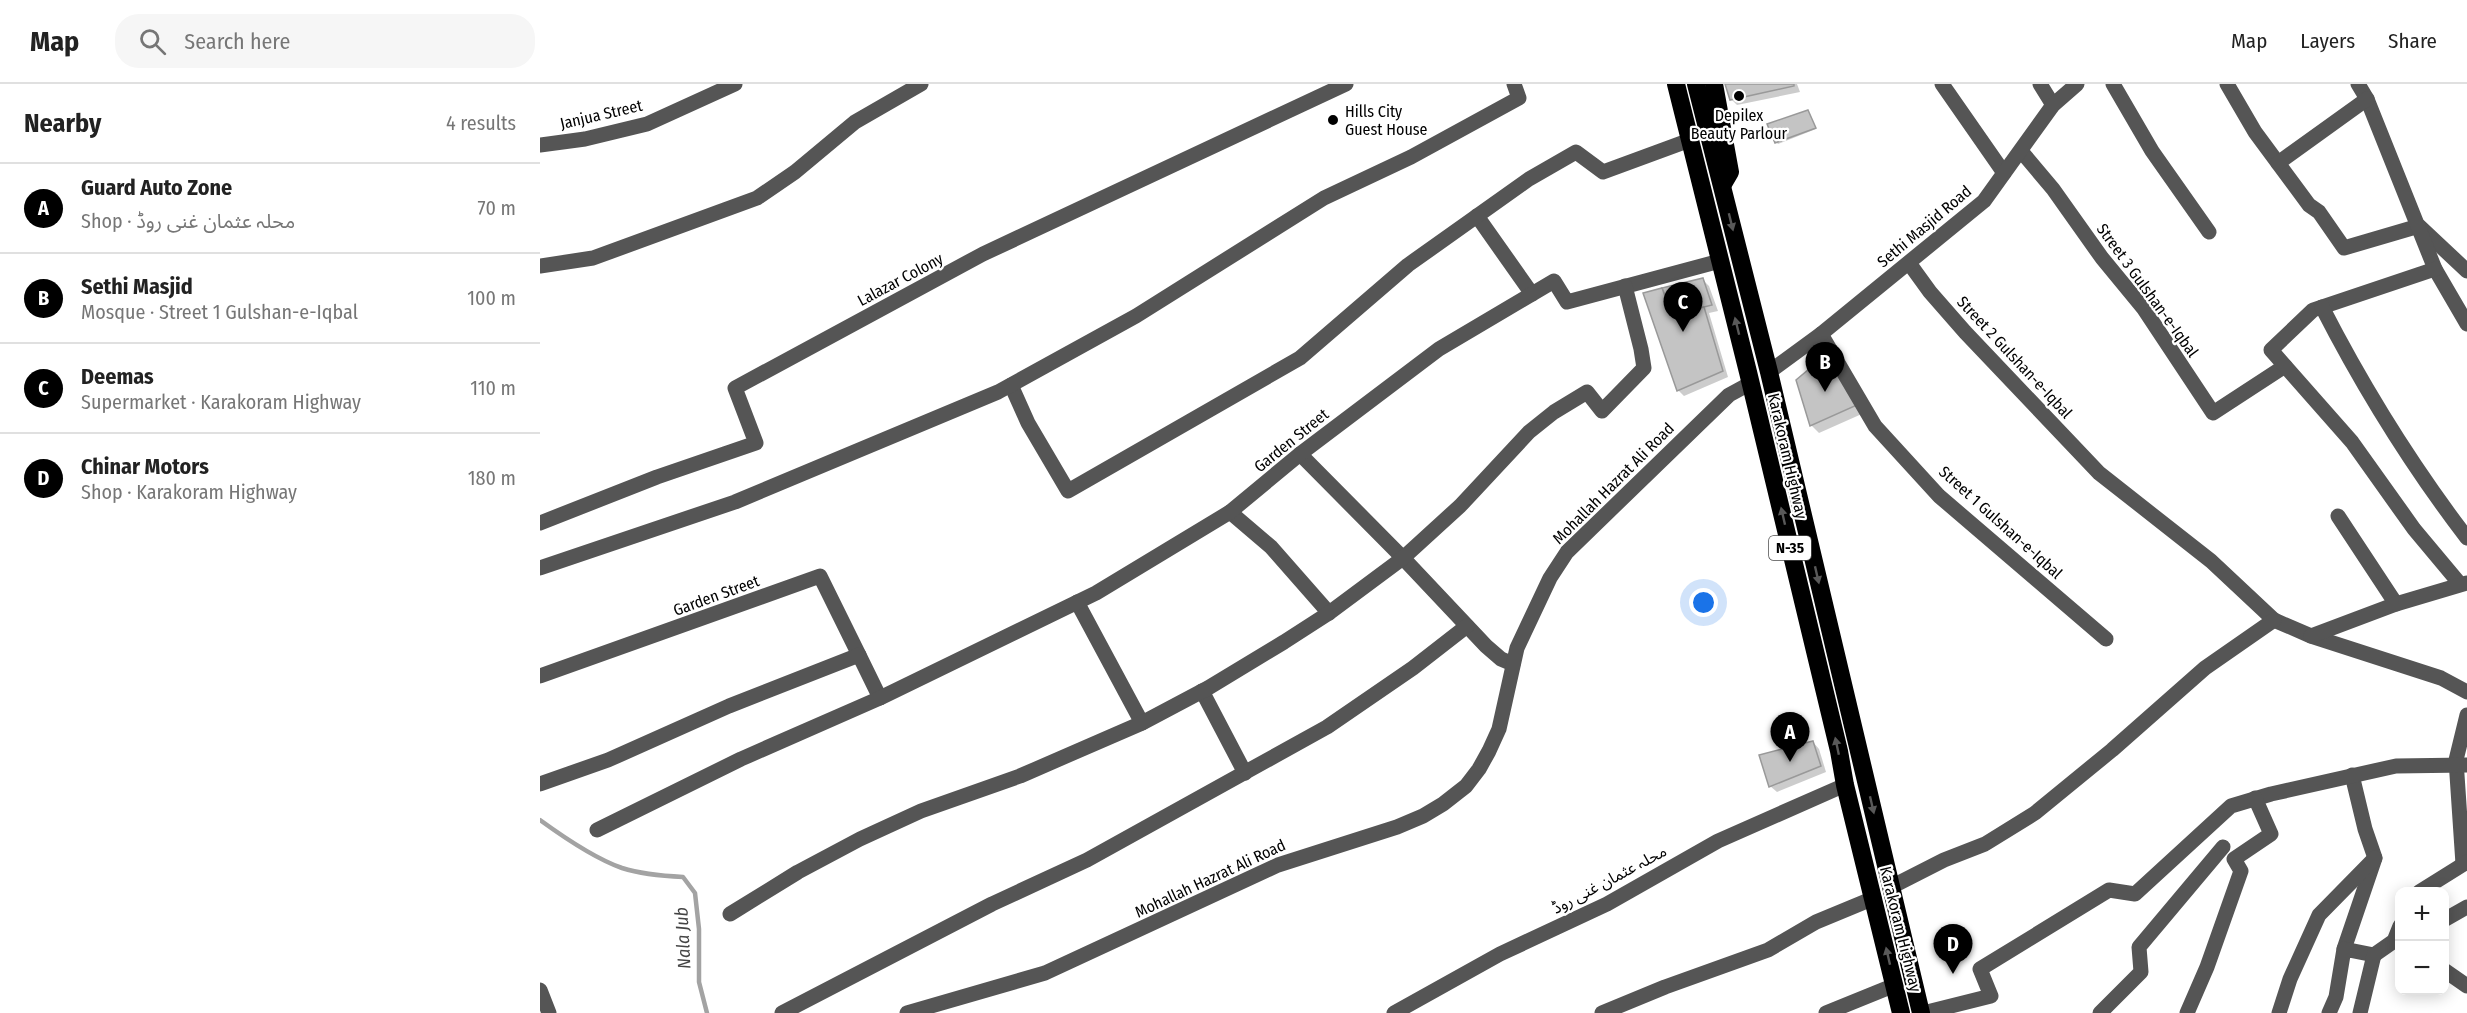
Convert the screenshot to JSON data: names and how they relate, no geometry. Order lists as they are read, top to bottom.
{
  "streets": {
    "highway": ["Karakoram Highway", "N-35"],
    "street": [
      "Janjua Street",
      "Sethi Masjid Road",
      "Lalazar Colony",
      "Street 3 Gulshan-e-Iqbal",
      "Street 2 Gulshan-e-Iqbal",
      "Garden Street",
      "Mohallah Hazrat Ali Road",
      "Street 1 Gulshan-e-Iqbal",
      "محلہ عثمان غنی روڈ"
    ]
  },
  "crossings": [
    ["Sethi Masjid Road", "Street 3 Gulshan-e-Iqbal"],
    ["Sethi Masjid Road", "Street 2 Gulshan-e-Iqbal"],
    ["Sethi Masjid Road", "Karakoram Highway"],
    ["Sethi Masjid Road", "Street 1 Gulshan-e-Iqbal"],
    ["Garden Street", "Karakoram Highway"],
    ["Karakoram Highway", "Mohallah Hazrat Ali Road"],
    ["Karakoram Highway", "محلہ عثمان غنی روڈ"]
  ],
  "water": ["Nala Jub"],
  "places": ["Depilex Beauty Parlour", "Hills City Guest House"],
  "page": {
    "header": "Map",
    "search": "Search here",
    "nav": ["Map", "Layers", "Share"],
    "heading": ["Nearby", "4 results"],
    "list": [
      {
        "mark": "A",
        "name": "Guard Auto Zone",
        "note": "Shop · محلہ عثمان غنی روڈ",
        "value": "70 m"
      },
      {
        "mark": "B",
        "name": "Sethi Masjid",
        "note": "Mosque · Street 1 Gulshan-e-Iqbal",
        "value": "100 m"
      },
      {
        "mark": "C",
        "name": "Deemas",
        "note": "Supermarket · Karakoram Highway",
        "value": "110 m"
      },
      {
        "mark": "D",
        "name": "Chinar Motors",
        "note": "Shop · Karakoram Highway",
        "value": "180 m"
      }
    ],
    "pins": [
      "C",
      "B",
      "A",
      "D"
    ],
    "map_buttons": ["+", "−"]
  }
}
